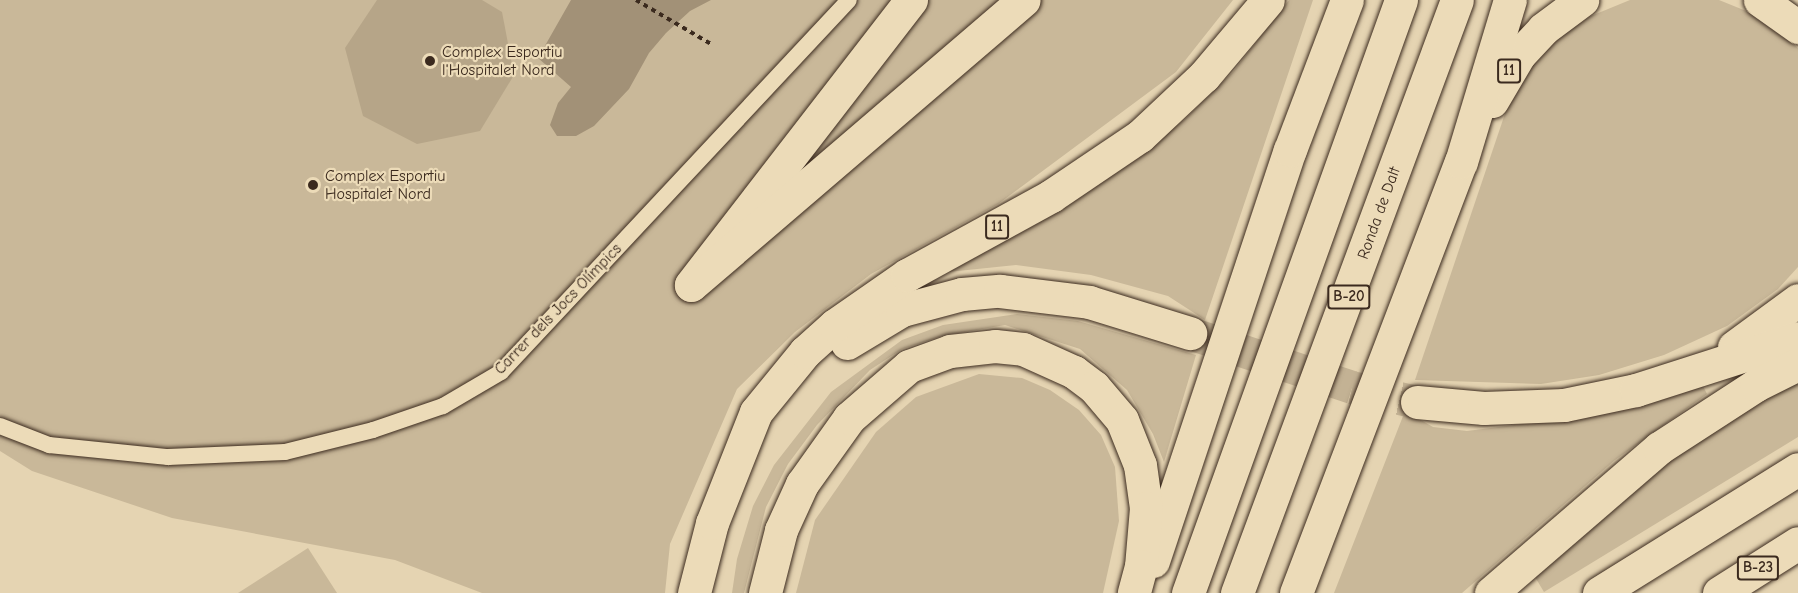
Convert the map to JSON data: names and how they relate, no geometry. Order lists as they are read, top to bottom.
{
  "streets": {
    "main road": [
      "11",
      "Ronda de Dalt",
      "B-20",
      "B-23"
    ],
    "lane": ["Carrer dels Jocs Olímpics"]
  },
  "places": ["Complex Esportiu l'Hospitalet Nord", "Complex Esportiu Hospitalet Nord"]
}
